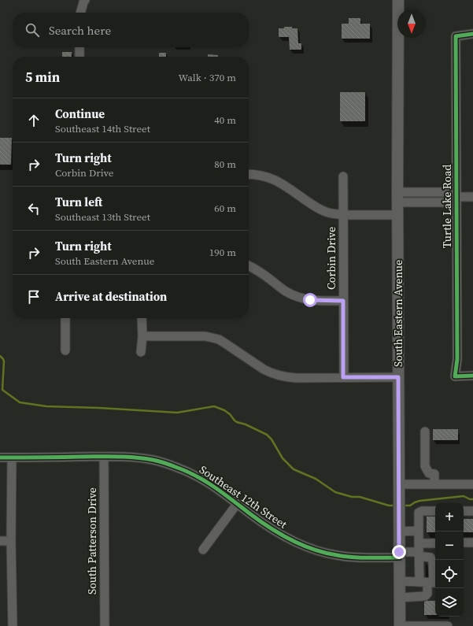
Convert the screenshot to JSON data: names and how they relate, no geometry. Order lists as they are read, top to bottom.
{
  "streets": {
    "main road": ["South Eastern Avenue"],
    "street": [
      "Turtle Lake Road",
      "Corbin Drive",
      "Southeast 12th Street",
      "South Patterson Drive"
    ]
  },
  "crossings": [
    ["South Eastern Avenue", "Southeast 12th Street"],
    ["Southeast 12th Street", "South Patterson Drive"]
  ],
  "north": "bottom",
  "page": {
    "search": "Search here",
    "heading": ["5 min", "Walk · 370 m"],
    "list": [
      ["Continue", "Southeast 14th Street", "40 m"],
      ["Turn right", "Corbin Drive", "80 m"],
      ["Turn left", "Southeast 13th Street", "60 m"],
      ["Turn right", "South Eastern Avenue", "190 m"],
      "Arrive at destination"
    ],
    "map_buttons": ["+", "−"]
  }
}
